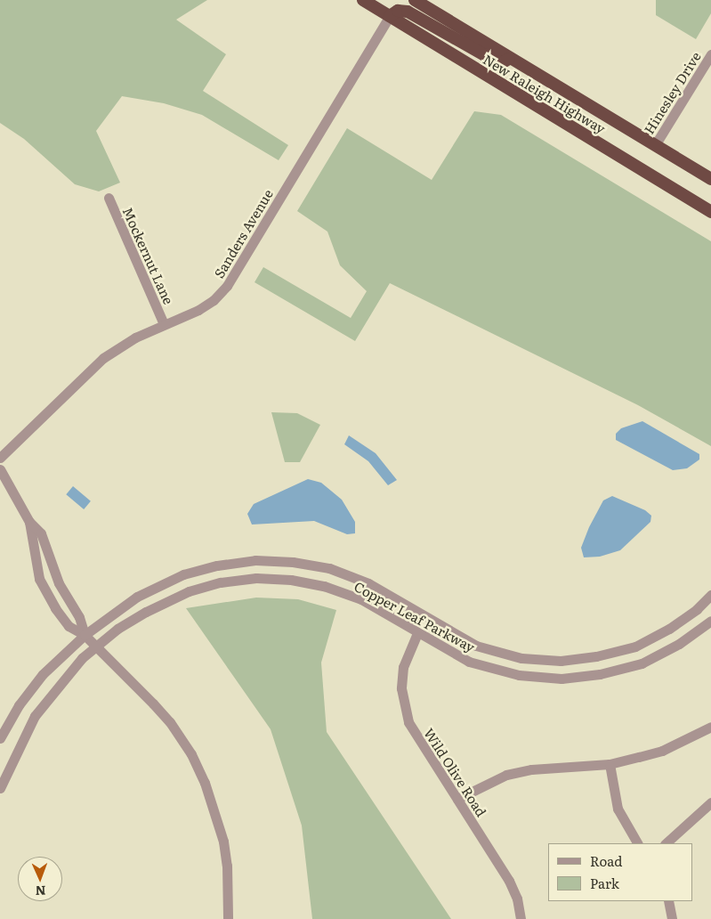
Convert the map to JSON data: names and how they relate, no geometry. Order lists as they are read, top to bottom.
{
  "streets": {
    "highway": ["New Raleigh Highway"],
    "street": [
      "Hinesley Drive",
      "Sanders Avenue",
      "Mockernut Lane",
      "Copper Leaf Parkway",
      "Wild Olive Road"
    ]
  },
  "crossings": [
    ["Hinesley Drive", "New Raleigh Highway"],
    ["New Raleigh Highway", "Sanders Avenue"],
    ["Sanders Avenue", "Mockernut Lane"],
    ["Copper Leaf Parkway", "Wild Olive Road"]
  ],
  "legend": ["Road", "Park"],
  "north": "bottom"
}
